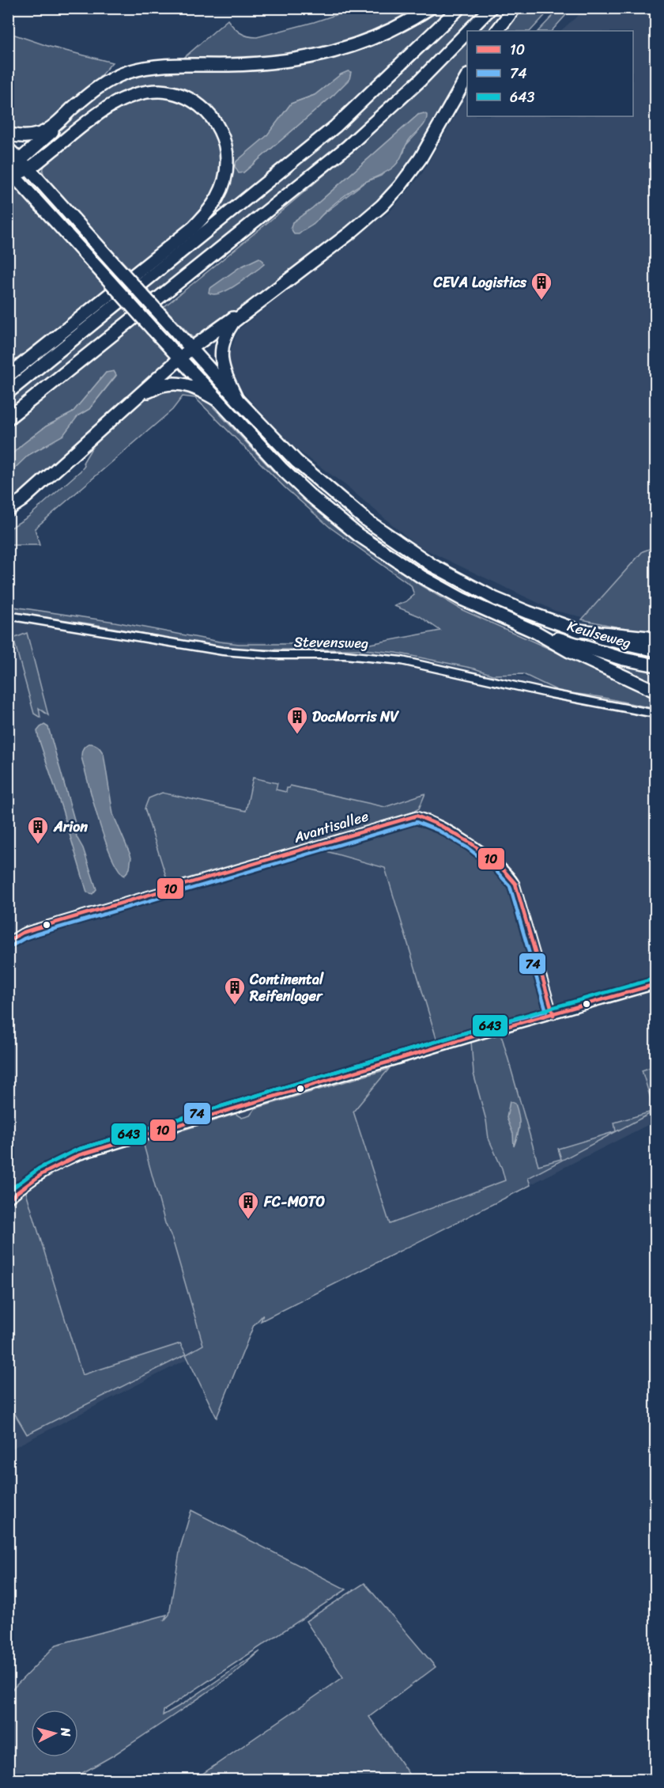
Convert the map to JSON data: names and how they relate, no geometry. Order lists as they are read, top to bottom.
{
  "streets": {
    "highway": ["Keulseweg"],
    "street": ["Stevensweg", "Avantisallee"]
  },
  "places": {
    "building": [
      "CEVA Logistics",
      "DocMorris NV",
      "Arion",
      "Continental Reifenlager",
      "FC-MOTO"
    ]
  },
  "lines": ["transit line 10", "transit line 74", "transit line 643"],
  "legend": ["10", "74", "643"],
  "north": "right"
}
